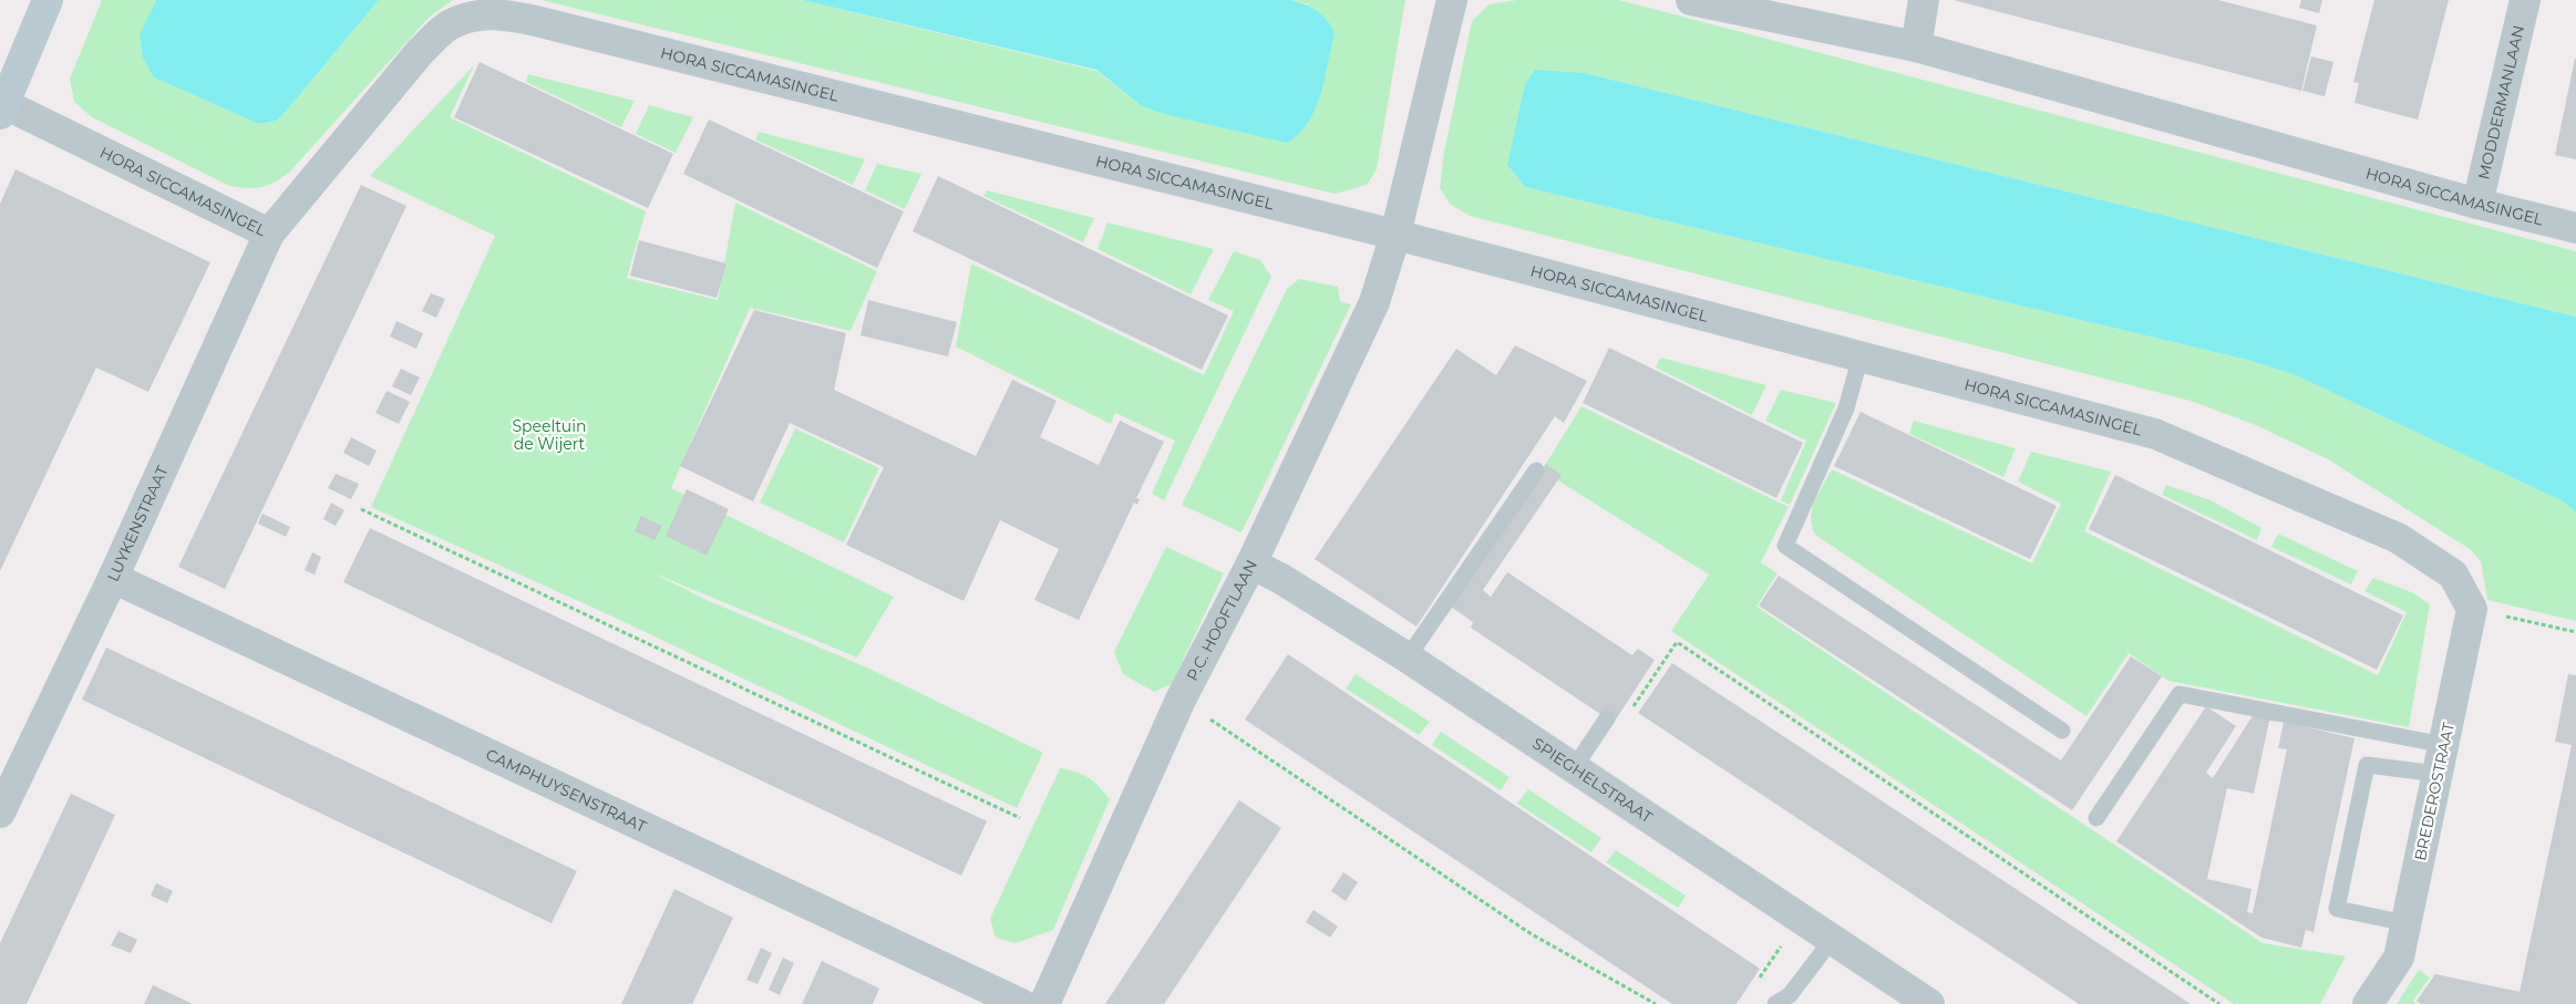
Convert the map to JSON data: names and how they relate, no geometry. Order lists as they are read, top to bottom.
{
  "streets": {
    "street": [
      "HORA SICCAMASINGEL",
      "MODDERMANLAAN",
      "LUYKENSTRAAT",
      "P.C. HOOFTLAAN",
      "SPIEGHELSTRAAT",
      "CAMPHUYSENSTRAAT",
      "BREDEROSTRAAT"
    ]
  },
  "crossings": [
    ["HORA SICCAMASINGEL", "MODDERMANLAAN"],
    ["HORA SICCAMASINGEL", "LUYKENSTRAAT"],
    ["HORA SICCAMASINGEL", "P.C. HOOFTLAAN"],
    ["HORA SICCAMASINGEL", "BREDEROSTRAAT"],
    ["LUYKENSTRAAT", "CAMPHUYSENSTRAAT"],
    ["P.C. HOOFTLAAN", "SPIEGHELSTRAAT"]
  ],
  "parks": ["Speeltuin de Wijert"]
}
